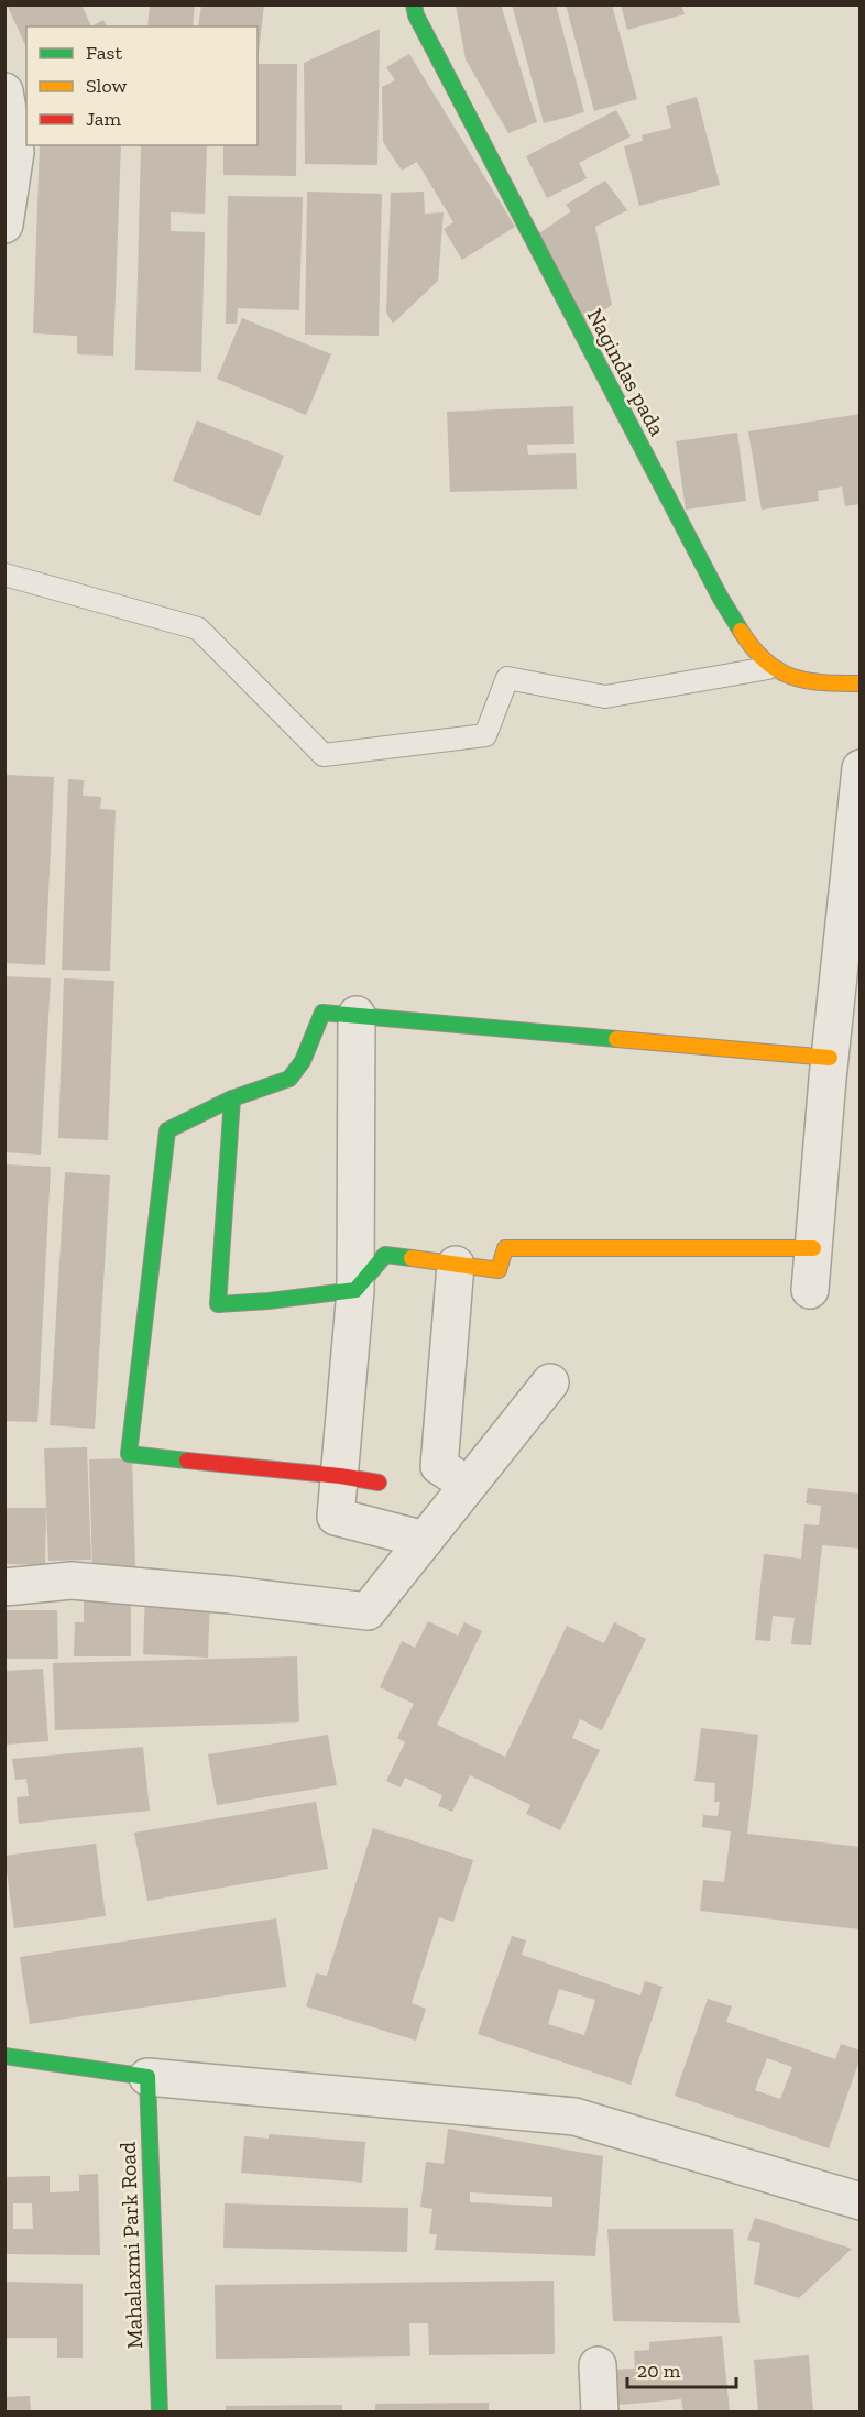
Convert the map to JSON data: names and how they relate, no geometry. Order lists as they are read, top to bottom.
{
  "streets": {
    "street": ["Nagindas pada", "Mahalaxmi Park Road"]
  },
  "legend": ["Fast", "Slow", "Jam"],
  "scale_bar": "20 m"
}
